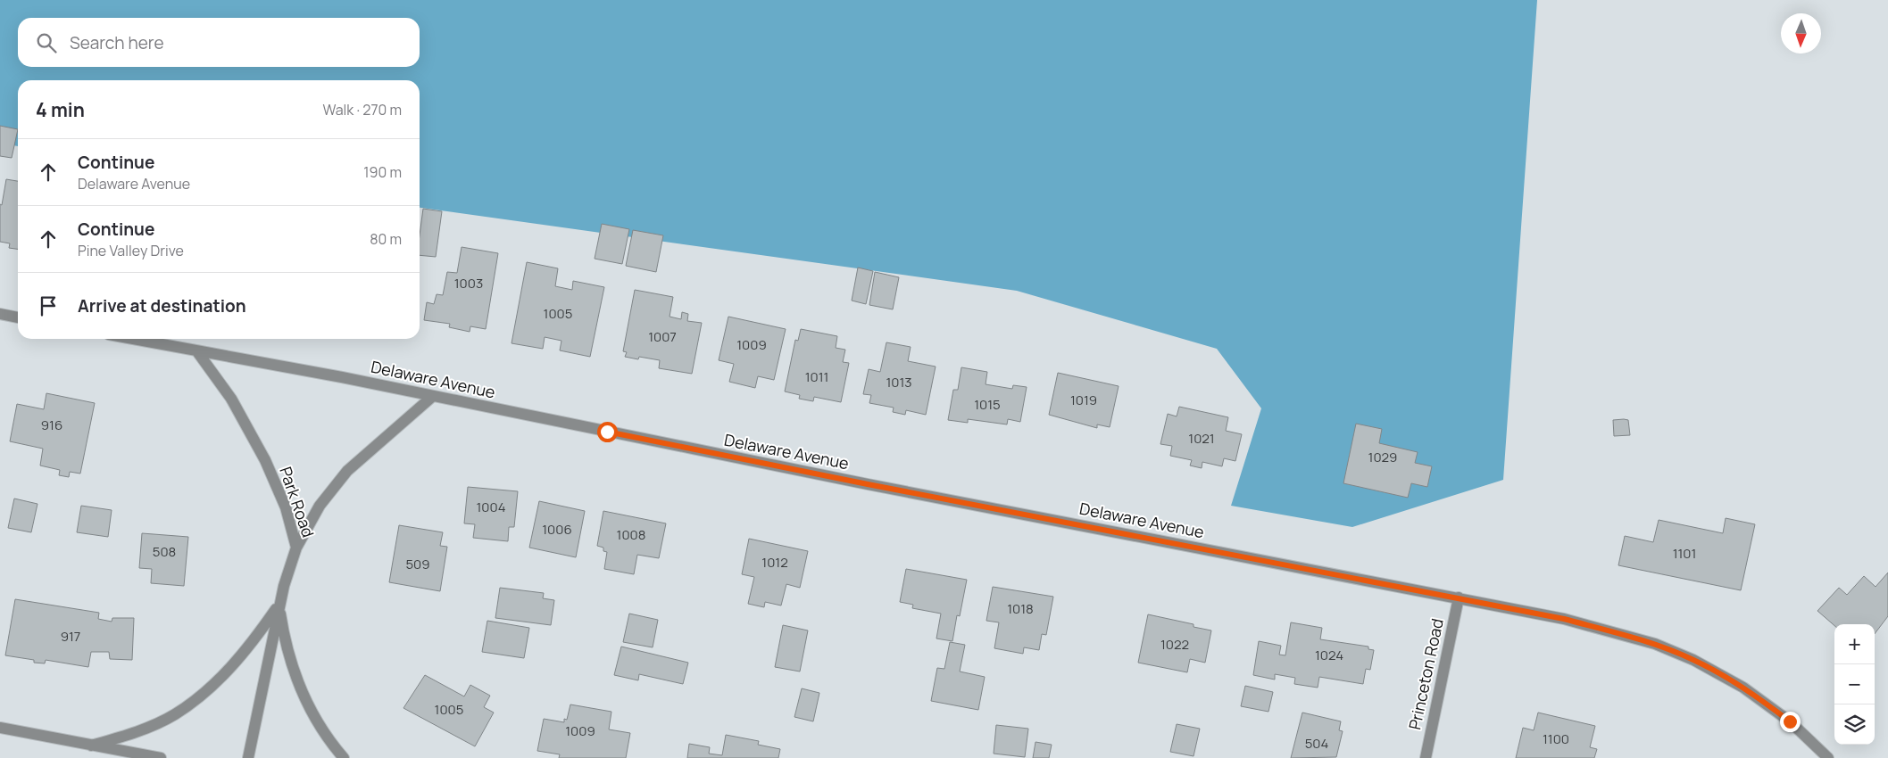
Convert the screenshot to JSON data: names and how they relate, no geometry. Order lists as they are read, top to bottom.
{
  "streets": {
    "street": ["Delaware Avenue", "Park Road", "Princeton Road"]
  },
  "crossings": [
    ["Delaware Avenue", "Park Road"],
    ["Delaware Avenue", "Princeton Road"]
  ],
  "house_numbers": [
    "1003",
    "1005",
    "1007",
    "1009",
    "1011",
    "1013",
    "1019",
    "1015",
    "916",
    "1021",
    "1029",
    "1004",
    "1006",
    "1008",
    "508",
    "1101",
    "1012",
    "509",
    "1018",
    "917",
    "1022",
    "1024",
    "1005",
    "1009",
    "1100",
    "504"
  ],
  "north": "bottom",
  "page": {
    "search": "Search here",
    "heading": ["4 min", "Walk · 270 m"],
    "list": [
      ["Continue", "Delaware Avenue", "190 m"],
      ["Continue", "Pine Valley Drive", "80 m"],
      "Arrive at destination"
    ],
    "map_buttons": ["+", "−"]
  }
}
